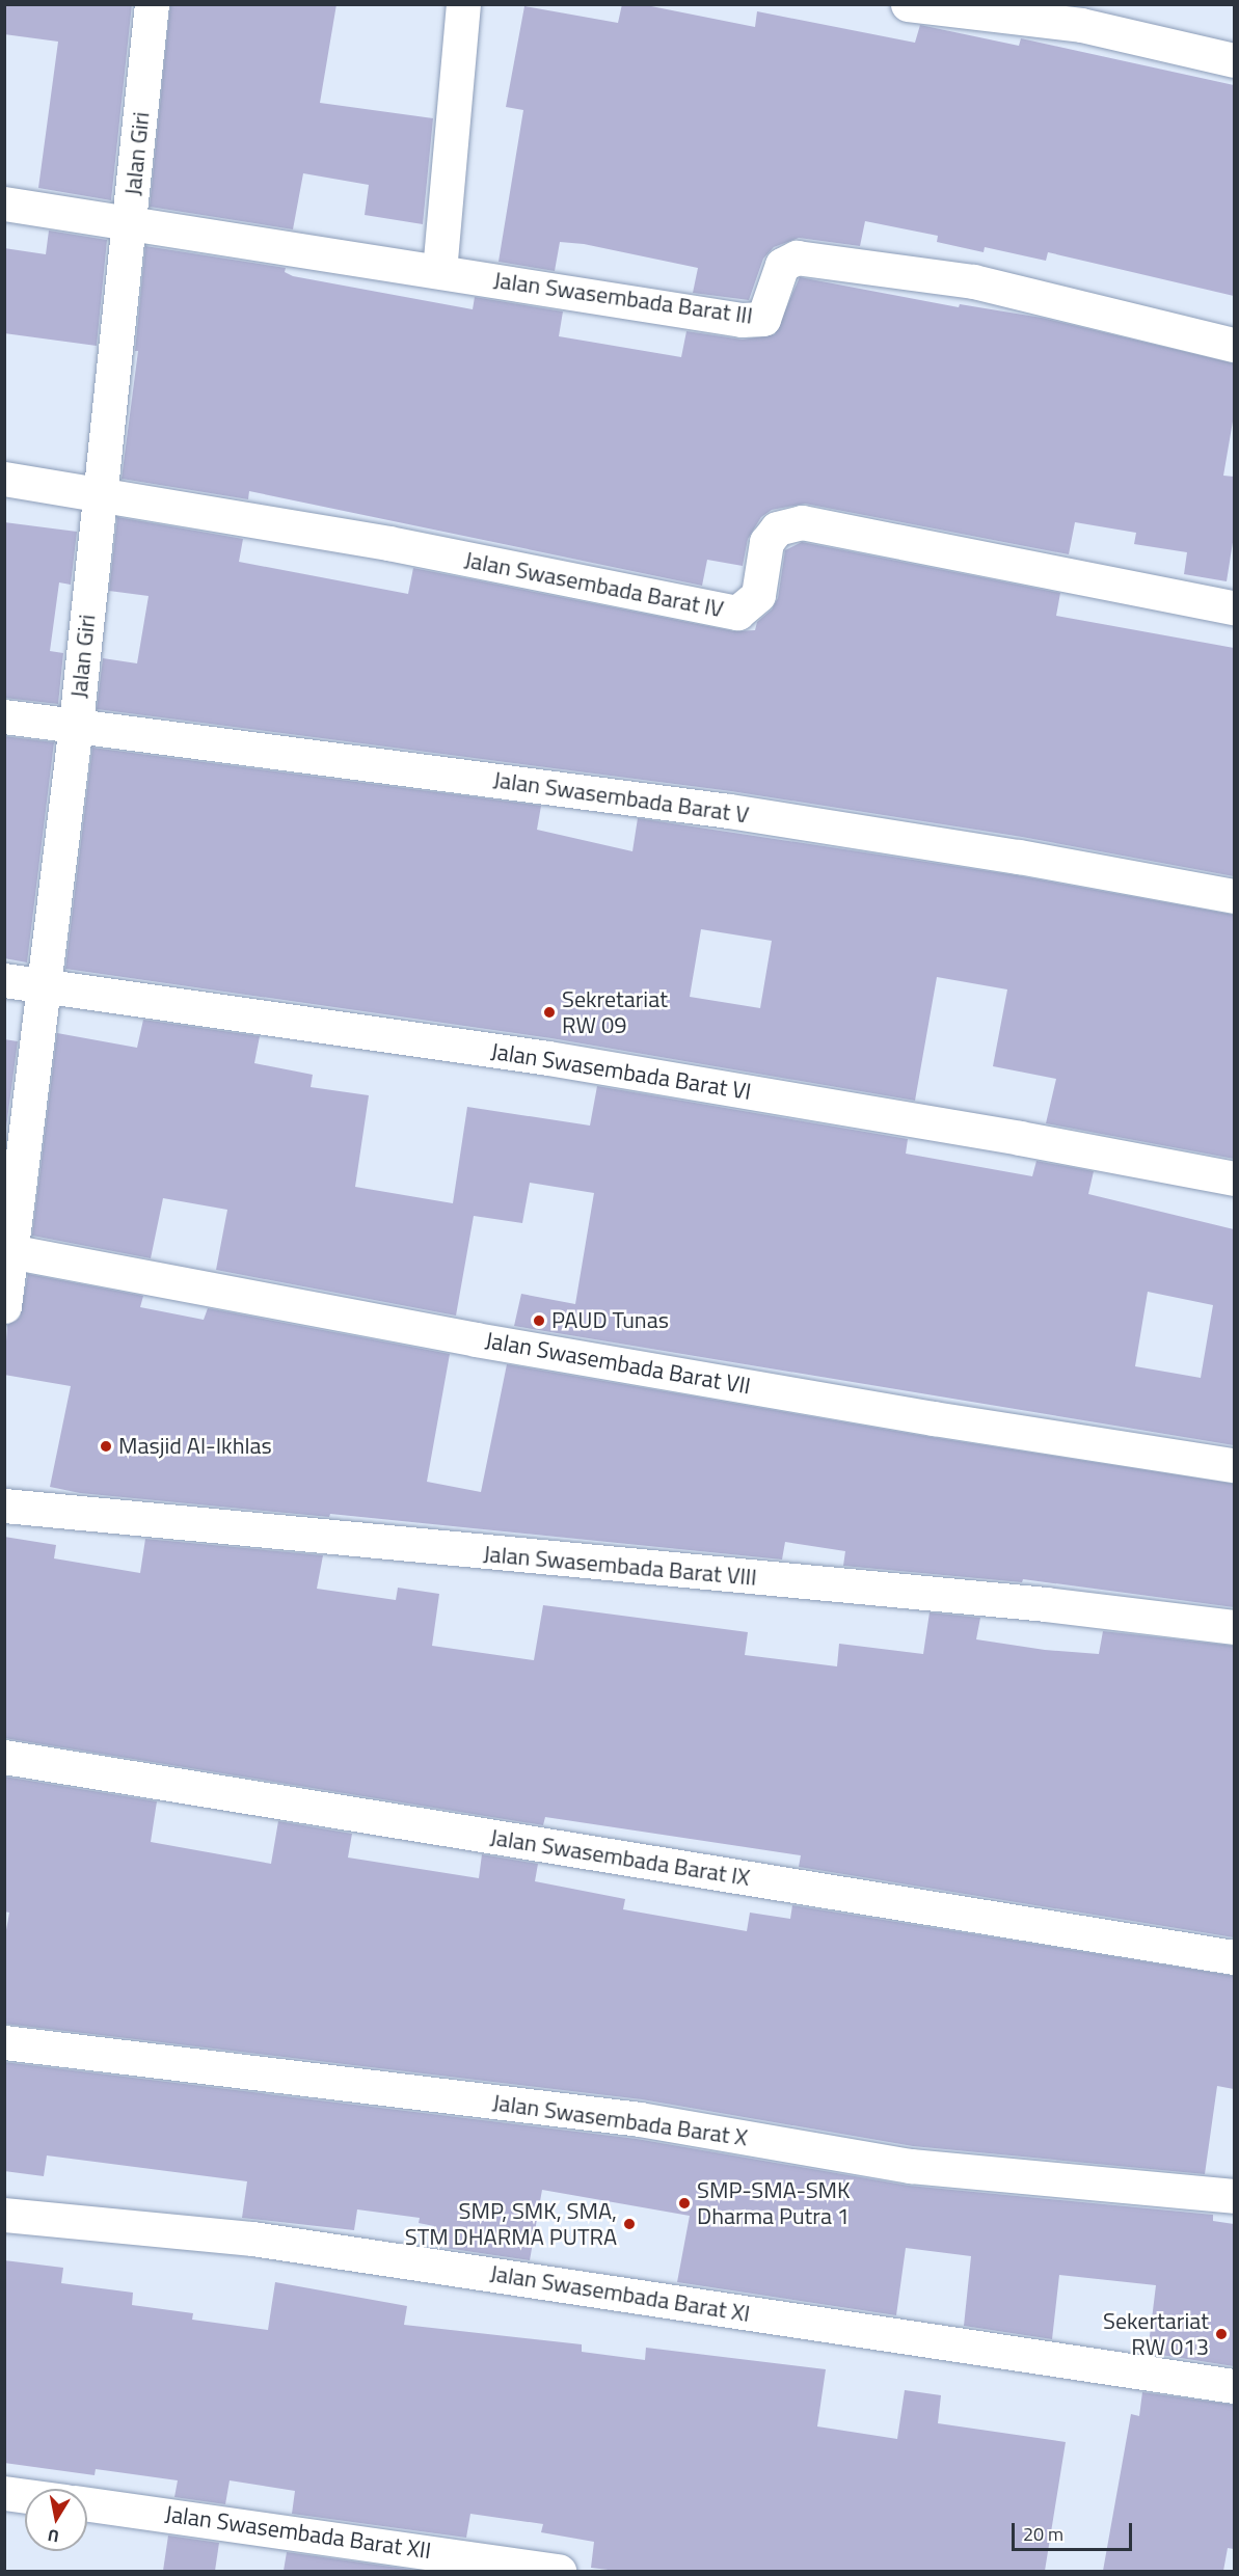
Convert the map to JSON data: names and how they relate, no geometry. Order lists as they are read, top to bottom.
{
  "streets": {
    "street": [
      "Jalan Giri",
      "Jalan Swasembada Barat III",
      "Jalan Swasembada Barat IV",
      "Jalan Swasembada Barat V",
      "Jalan Swasembada Barat VI",
      "Jalan Swasembada Barat VII",
      "Jalan Swasembada Barat VIII",
      "Jalan Swasembada Barat IX",
      "Jalan Swasembada Barat X",
      "Jalan Swasembada Barat XI",
      "Jalan Swasembada Barat XII"
    ]
  },
  "crossings": [
    ["Jalan Giri", "Jalan Swasembada Barat III"],
    ["Jalan Giri", "Jalan Swasembada Barat IV"],
    ["Jalan Giri", "Jalan Swasembada Barat V"],
    ["Jalan Giri", "Jalan Swasembada Barat VI"],
    ["Jalan Giri", "Jalan Swasembada Barat VII"]
  ],
  "places": [
    "Sekretariat RW 09",
    "PAUD Tunas",
    "Masjid Al-Ikhlas",
    "SMP-SMA-SMK Dharma Putra 1",
    "SMP, SMK, SMA, STM DHARMA PUTRA",
    "Sekertariat RW 013"
  ],
  "scale_bar": "20 m",
  "north": "bottom"
}
